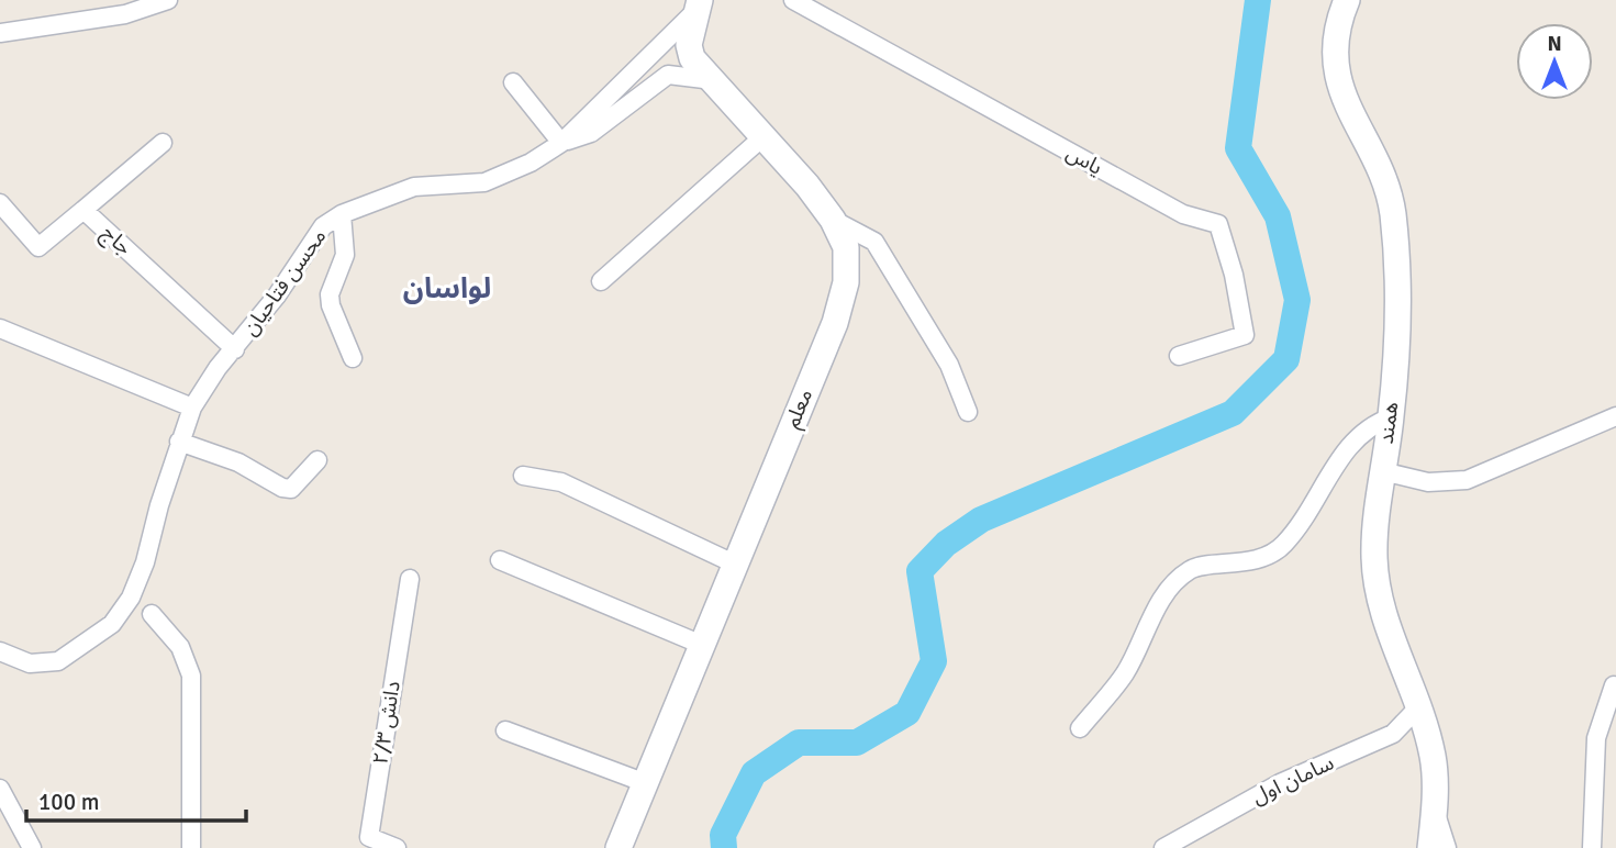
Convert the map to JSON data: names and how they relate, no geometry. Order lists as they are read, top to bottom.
{
  "streets": {
    "main road": ["معلم", "همند"],
    "street": [
      "یاس",
      "جاج",
      "محسن فتاحیان",
      "دانش ۲/۳",
      "سامان اول"
    ]
  },
  "crossings": [
    ["جاج", "محسن فتاحیان"],
    ["محسن فتاحیان", "معلم"],
    ["همند", "سامان اول"]
  ],
  "districts": ["لواسان"],
  "scale_bar": "100 m",
  "north": "top"
}
